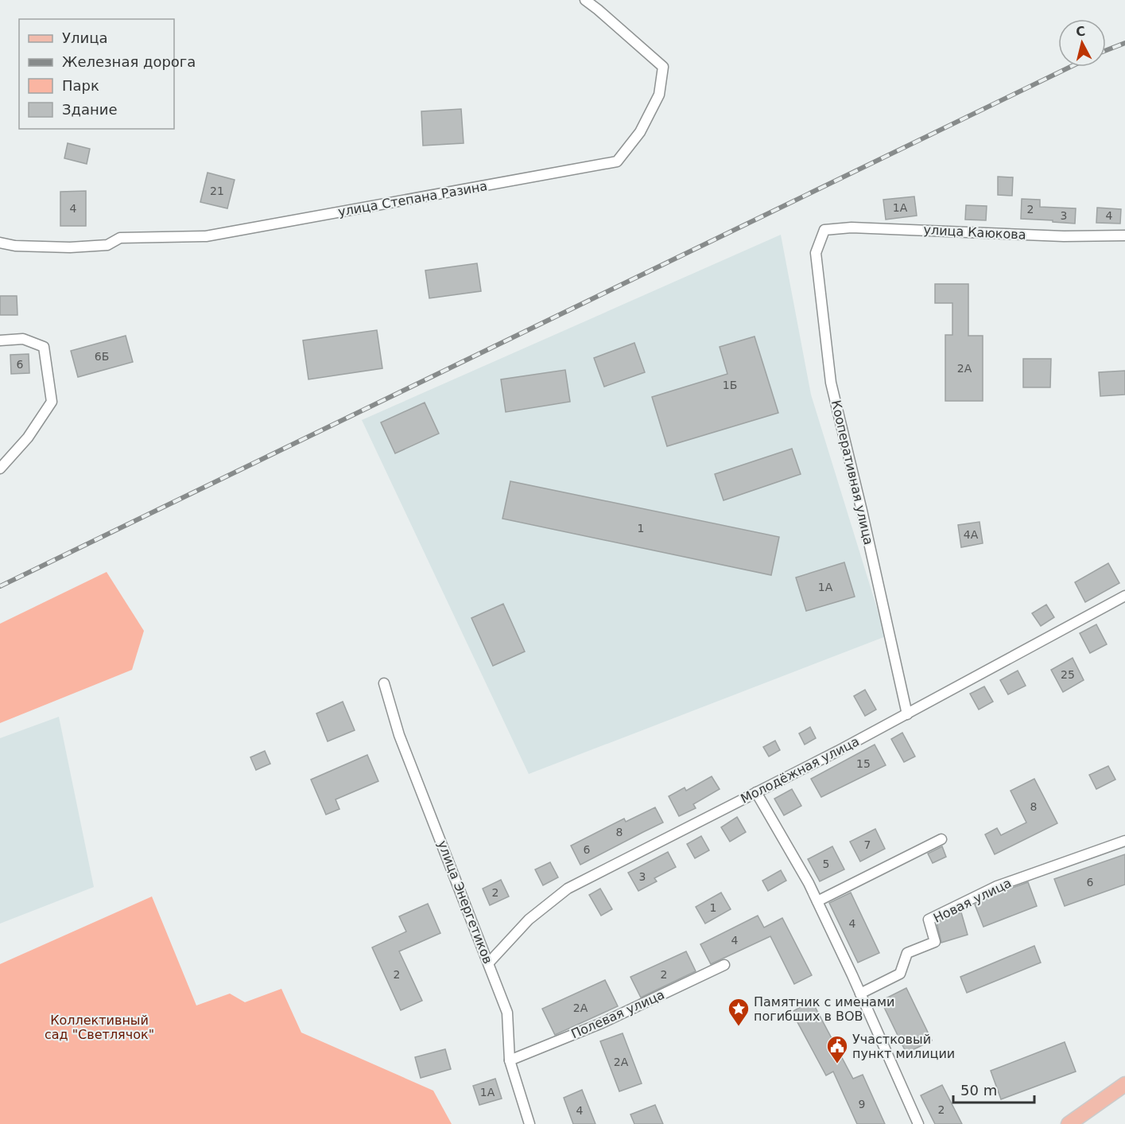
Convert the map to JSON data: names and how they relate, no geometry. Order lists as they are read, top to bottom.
{
  "streets": {
    "street": [
      "улица Степана Разина",
      "улица Каюкова",
      "Кооперативная улица",
      "Молодёжная улица",
      "Новая улица",
      "улица Энергетиков",
      "Полевая улица"
    ]
  },
  "crossings": [
    ["улица Каюкова", "Кооперативная улица"],
    ["Кооперативная улица", "Молодёжная улица"],
    ["Молодёжная улица", "улица Энергетиков"],
    ["улица Энергетиков", "Полевая улица"]
  ],
  "parks": ["Коллективный сад \"Светлячок\""],
  "places": {
    "place": ["Памятник с именами погибших в ВОВ"],
    "public building": ["Участковый пункт милиции"]
  },
  "house_numbers": [
    "21",
    "1А",
    "4",
    "2",
    "3",
    "4",
    "6Б",
    "6",
    "2А",
    "1Б",
    "1",
    "4А",
    "1А",
    "25",
    "15",
    "8",
    "8",
    "7",
    "6",
    "5",
    "3",
    "6",
    "2",
    "1",
    "4",
    "4",
    "2",
    "2",
    "2А",
    "2А",
    "1А",
    "9",
    "2",
    "4"
  ],
  "legend": [
    "Улица",
    "Железная дорога",
    "Парк",
    "Здание"
  ],
  "scale_bar": "50 m",
  "north": "top"
}
